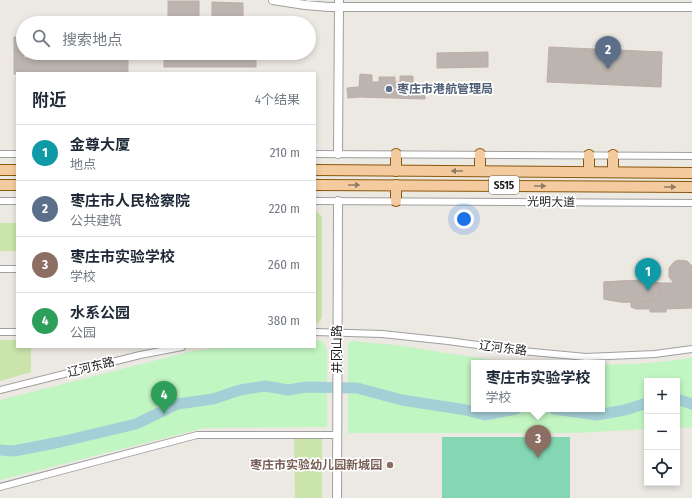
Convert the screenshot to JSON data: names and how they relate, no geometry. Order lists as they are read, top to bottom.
{
  "streets": {
    "main road": ["S515", "光明大道"],
    "street": ["辽河东路", "井冈山路"]
  },
  "crossings": [
    ["光明大道", "井冈山路"],
    ["辽河东路", "井冈山路"]
  ],
  "places": ["枣庄市港航管理局", "枣庄市实验幼儿园新城园"],
  "page": {
    "search": "搜索地点",
    "pins": [
      "2",
      "1",
      "4",
      "3"
    ],
    "heading": ["附近", "4个结果"],
    "list": [
      {
        "mark": "1",
        "name": "金尊大厦",
        "note": "地点",
        "value": "210 m"
      },
      {
        "mark": "2",
        "name": "枣庄市人民检察院",
        "note": "公共建筑",
        "value": "220 m"
      },
      {
        "mark": "3",
        "name": "枣庄市实验学校",
        "note": "学校",
        "value": "260 m"
      },
      {
        "mark": "4",
        "name": "水系公园",
        "note": "公园",
        "value": "380 m"
      }
    ],
    "popup": ["枣庄市实验学校", "学校"],
    "map_buttons": ["+", "−"]
  }
}
